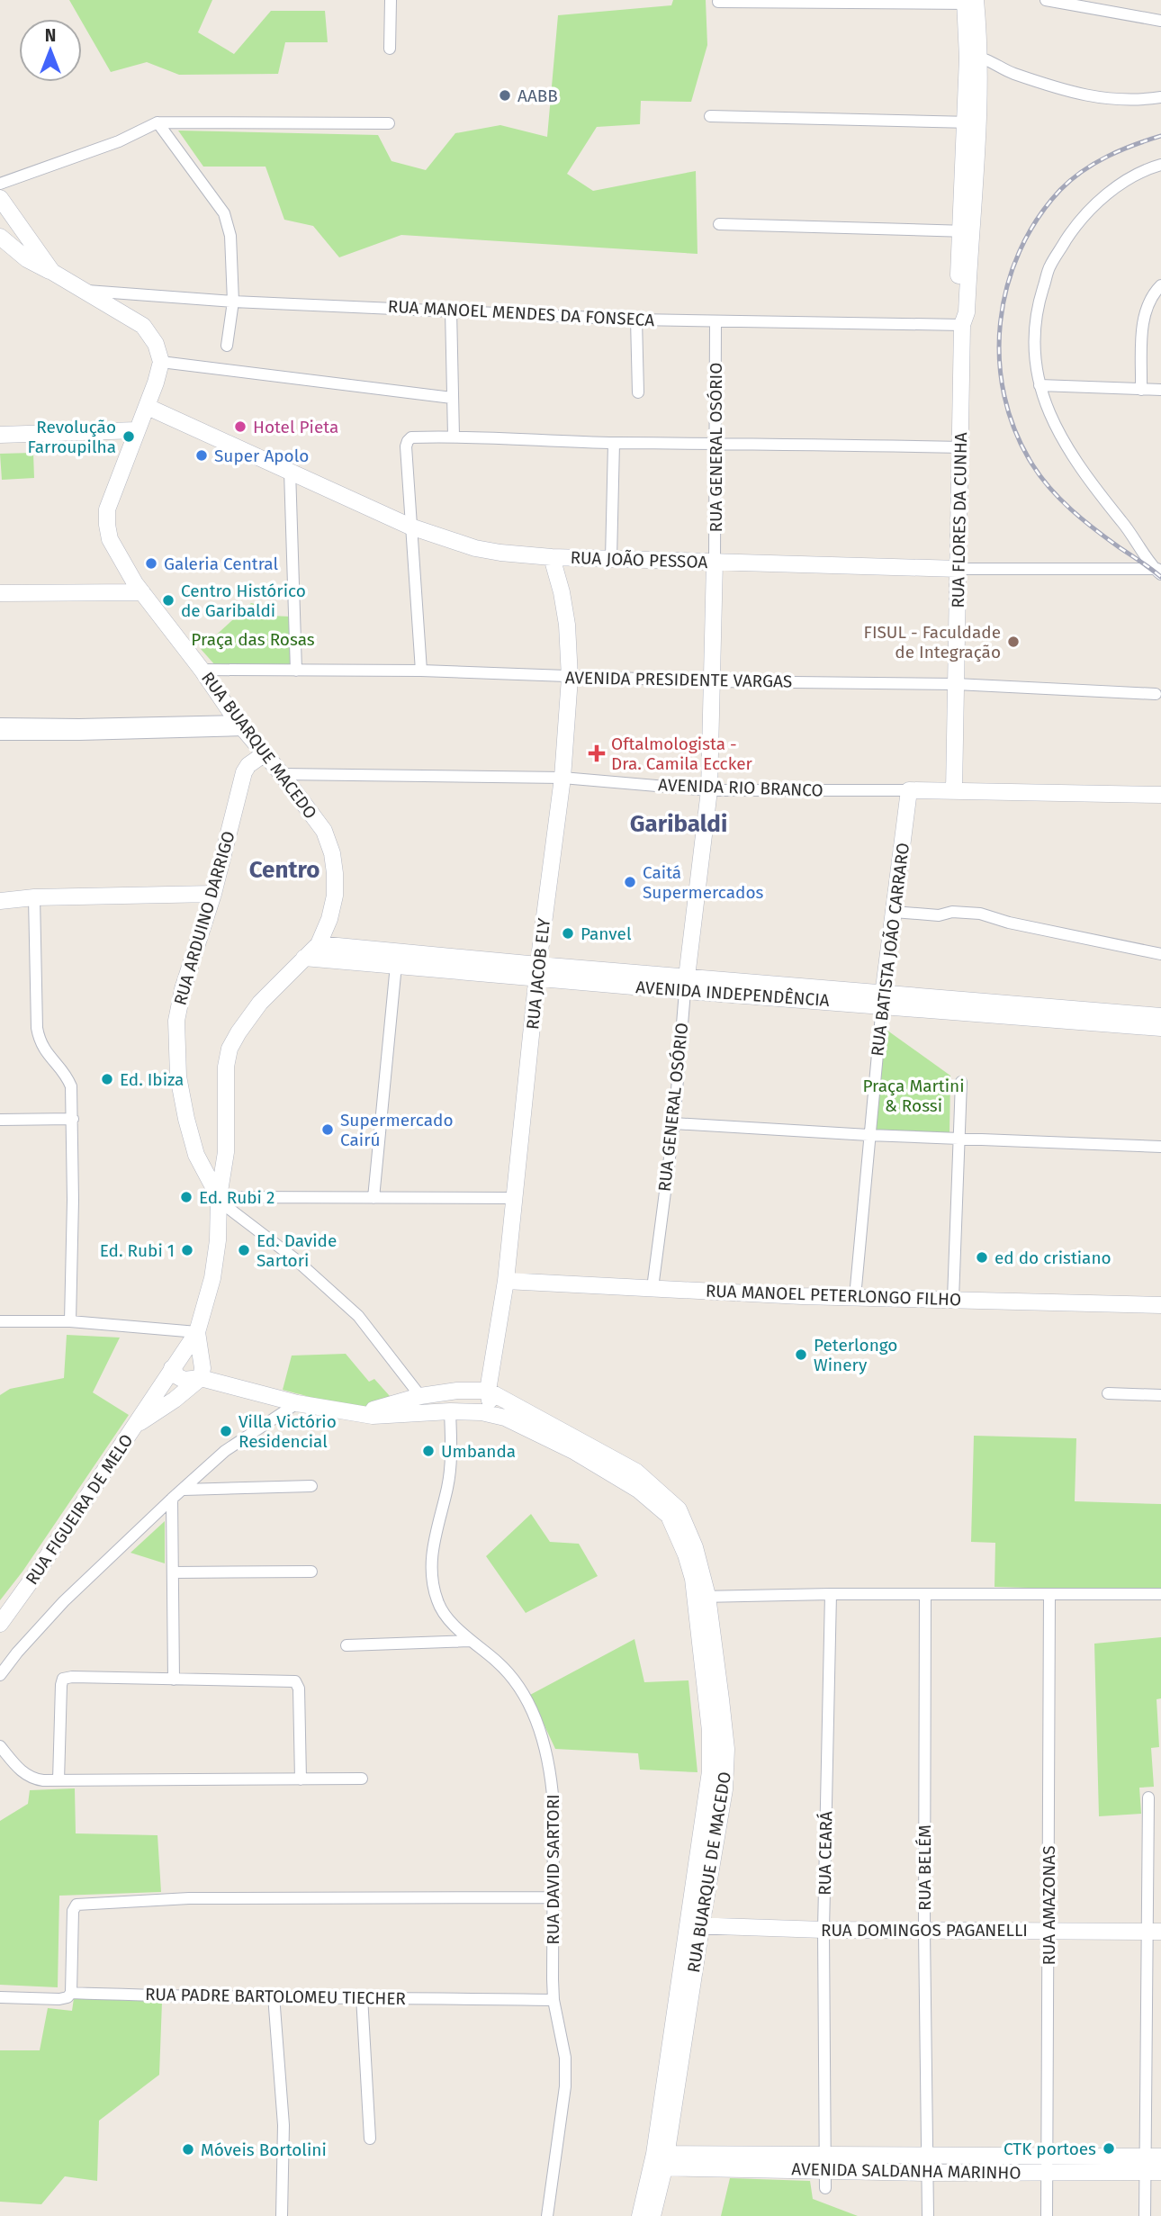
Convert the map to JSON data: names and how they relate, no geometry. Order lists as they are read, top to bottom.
{
  "streets": {
    "main road": [
      "RUA GENERAL OSÓRIO",
      "RUA FLORES DA CUNHA",
      "RUA JOÃO PESSOA",
      "RUA BUARQUE MACEDO",
      "AVENIDA RIO BRANCO",
      "RUA ARDUINO DARRIGO",
      "RUA BATISTA JOÃO CARRARO",
      "RUA JACOB ELY",
      "AVENIDA INDEPENDÊNCIA",
      "RUA MANOEL PETERLONGO FILHO",
      "RUA FIGUEIRA DE MELO",
      "RUA BUARQUE DE MACEDO",
      "RUA DOMINGOS PAGANELLI",
      "AVENIDA SALDANHA MARINHO"
    ],
    "street": [
      "RUA MANOEL MENDES DA FONSECA",
      "AVENIDA PRESIDENTE VARGAS",
      "RUA CEARÁ",
      "RUA BELÉM",
      "RUA DAVID SARTORI",
      "RUA AMAZONAS",
      "RUA PADRE BARTOLOMEU TIECHER"
    ]
  },
  "crossings": [
    ["RUA MANOEL MENDES DA FONSECA", "RUA GENERAL OSÓRIO"],
    ["RUA MANOEL MENDES DA FONSECA", "RUA FLORES DA CUNHA"],
    ["RUA GENERAL OSÓRIO", "RUA JOÃO PESSOA"],
    ["RUA GENERAL OSÓRIO", "AVENIDA PRESIDENTE VARGAS"],
    ["RUA GENERAL OSÓRIO", "AVENIDA RIO BRANCO"],
    ["RUA GENERAL OSÓRIO", "AVENIDA INDEPENDÊNCIA"],
    ["RUA GENERAL OSÓRIO", "RUA MANOEL PETERLONGO FILHO"],
    ["RUA FLORES DA CUNHA", "RUA JOÃO PESSOA"],
    ["RUA FLORES DA CUNHA", "AVENIDA PRESIDENTE VARGAS"],
    ["RUA FLORES DA CUNHA", "AVENIDA RIO BRANCO"],
    ["RUA JOÃO PESSOA", "RUA BUARQUE MACEDO"],
    ["RUA JOÃO PESSOA", "RUA JACOB ELY"],
    ["AVENIDA PRESIDENTE VARGAS", "RUA BUARQUE MACEDO"],
    ["AVENIDA PRESIDENTE VARGAS", "RUA JACOB ELY"],
    ["RUA BUARQUE MACEDO", "AVENIDA RIO BRANCO"],
    ["RUA BUARQUE MACEDO", "RUA ARDUINO DARRIGO"],
    ["RUA BUARQUE MACEDO", "AVENIDA INDEPENDÊNCIA"],
    ["AVENIDA RIO BRANCO", "RUA BATISTA JOÃO CARRARO"],
    ["AVENIDA RIO BRANCO", "RUA JACOB ELY"],
    ["RUA BATISTA JOÃO CARRARO", "AVENIDA INDEPENDÊNCIA"],
    ["RUA BATISTA JOÃO CARRARO", "RUA MANOEL PETERLONGO FILHO"],
    ["RUA JACOB ELY", "AVENIDA INDEPENDÊNCIA"],
    ["RUA JACOB ELY", "RUA MANOEL PETERLONGO FILHO"],
    ["RUA JACOB ELY", "RUA BUARQUE DE MACEDO"],
    ["RUA FIGUEIRA DE MELO", "RUA BUARQUE DE MACEDO"],
    ["RUA CEARÁ", "RUA DOMINGOS PAGANELLI"],
    ["RUA CEARÁ", "AVENIDA SALDANHA MARINHO"],
    ["RUA BELÉM", "RUA DOMINGOS PAGANELLI"],
    ["RUA BELÉM", "AVENIDA SALDANHA MARINHO"],
    ["RUA DAVID SARTORI", "RUA BUARQUE DE MACEDO"],
    ["RUA DAVID SARTORI", "RUA PADRE BARTOLOMEU TIECHER"],
    ["RUA BUARQUE DE MACEDO", "RUA DOMINGOS PAGANELLI"],
    ["RUA BUARQUE DE MACEDO", "AVENIDA SALDANHA MARINHO"],
    ["RUA AMAZONAS", "RUA DOMINGOS PAGANELLI"],
    ["RUA AMAZONAS", "AVENIDA SALDANHA MARINHO"]
  ],
  "districts": ["Garibaldi", "Centro"],
  "parks": ["Praça das Rosas", "Praça Martini & Rossi"],
  "places": {
    "other": [
      "AABB",
      "Hotel Pieta",
      "Revolução Farroupilha",
      "Super Apolo",
      "Galeria Central",
      "Centro Histórico de Garibaldi",
      "FISUL - Faculdade de Integração",
      "Caitá Supermercados",
      "Panvel",
      "Ed. Ibiza",
      "Supermercado Cairú",
      "Ed. Rubi 2",
      "Ed. Rubi 1",
      "Ed. Davide Sartori",
      "ed do cristiano",
      "Peterlongo Winery",
      "Villa Victório Residencial",
      "Umbanda",
      "CTK portoes",
      "Móveis Bortolini"
    ],
    "health": ["Oftalmologista - Dra. Camila Eccker"]
  },
  "north": "top"
}
